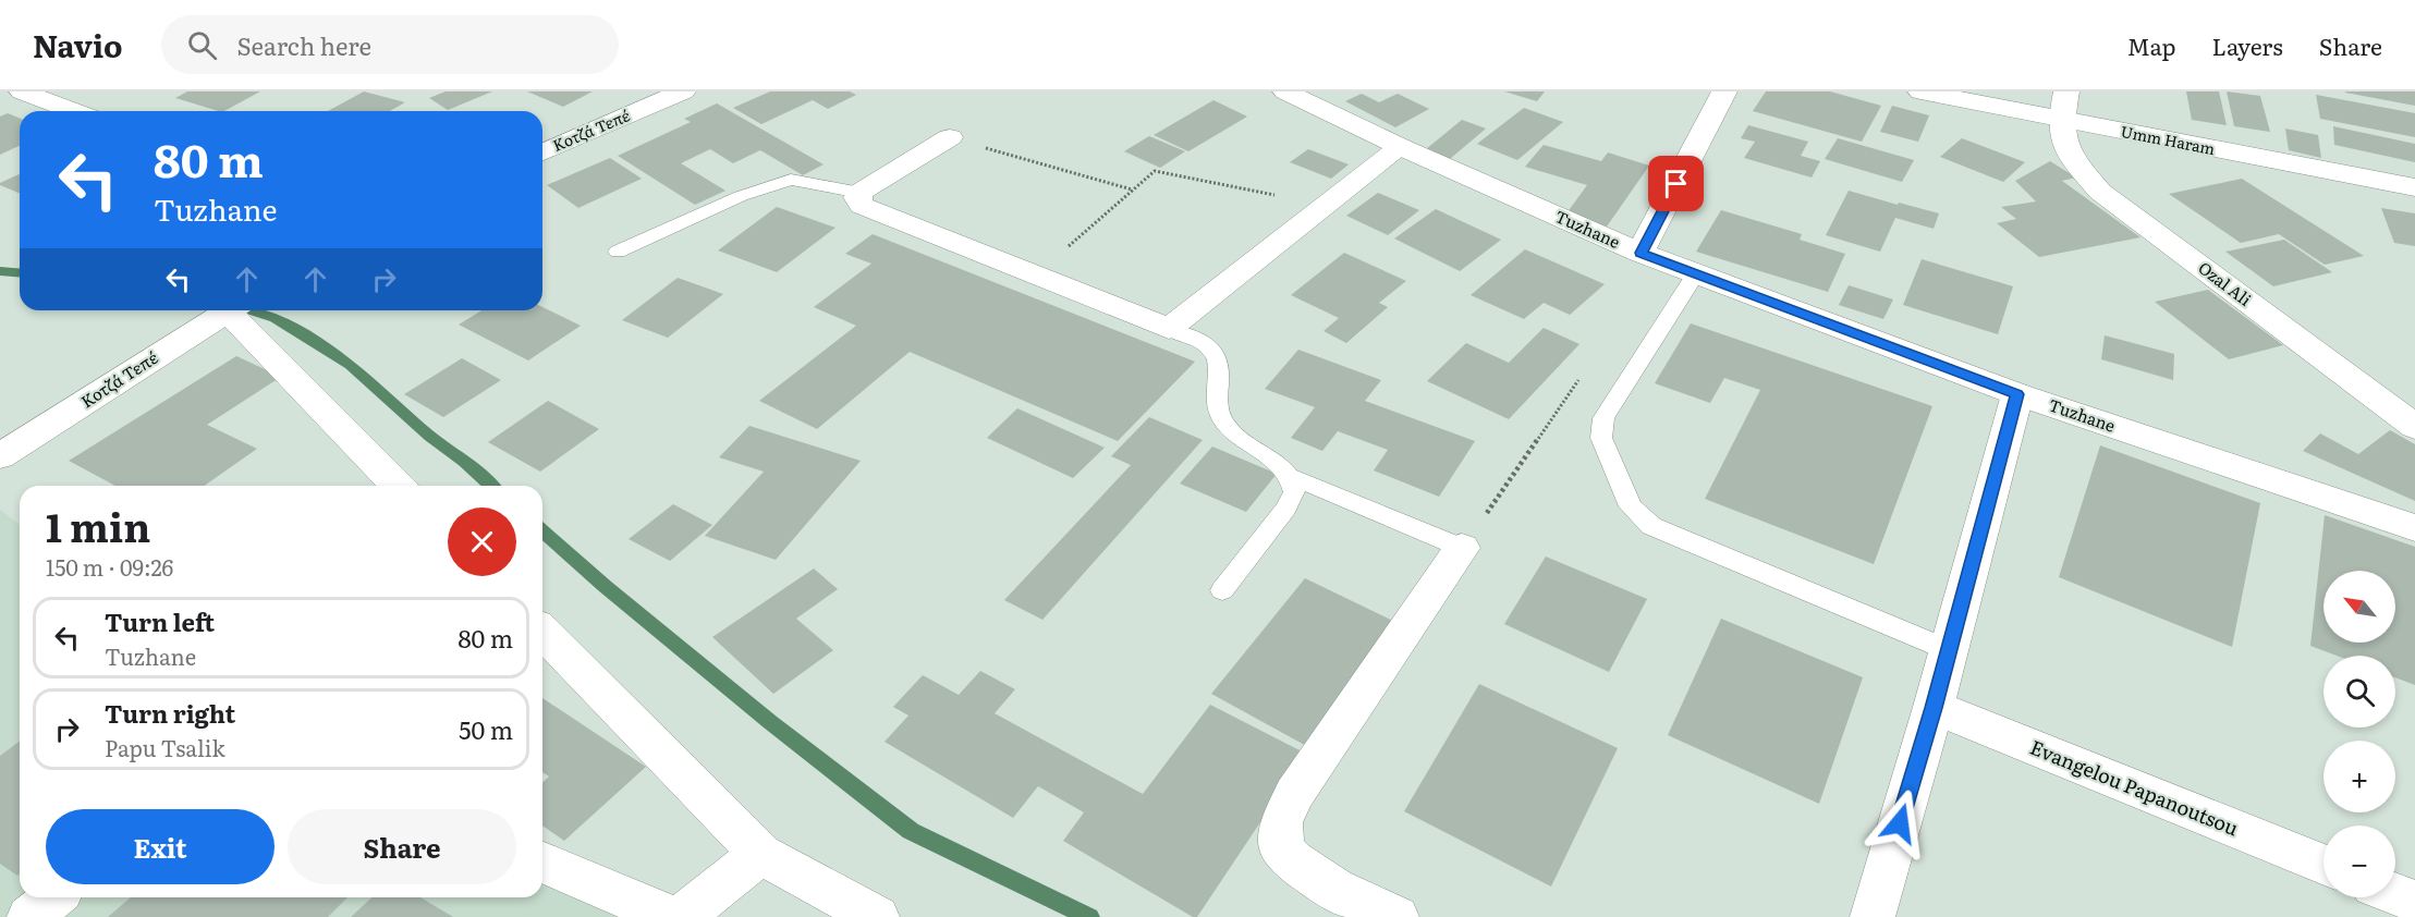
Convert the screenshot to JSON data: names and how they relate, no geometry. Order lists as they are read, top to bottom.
{
  "streets": {
    "street": [
      "Κοτζά Τεπέ",
      "Umm Haram",
      "Tuzhane",
      "Ozal Ali",
      "Evangelou Papanoutsou"
    ]
  },
  "crossings": [
    ["Umm Haram", "Ozal Ali"]
  ],
  "north": "top left",
  "page": {
    "header": "Navio",
    "search": "Search here",
    "nav": ["Map", "Layers", "Share"],
    "turn": ["80 m", "Tuzhane"],
    "heading": ["1 min", "150 m · 09:26"],
    "map_buttons": ["+", "−"],
    "list": [
      {
        "name": "Turn left",
        "note": "Tuzhane",
        "value": "80 m"
      },
      {
        "name": "Turn right",
        "note": "Papu Tsalik",
        "value": "50 m"
      }
    ],
    "buttons": ["Exit", "Share"]
  }
}
